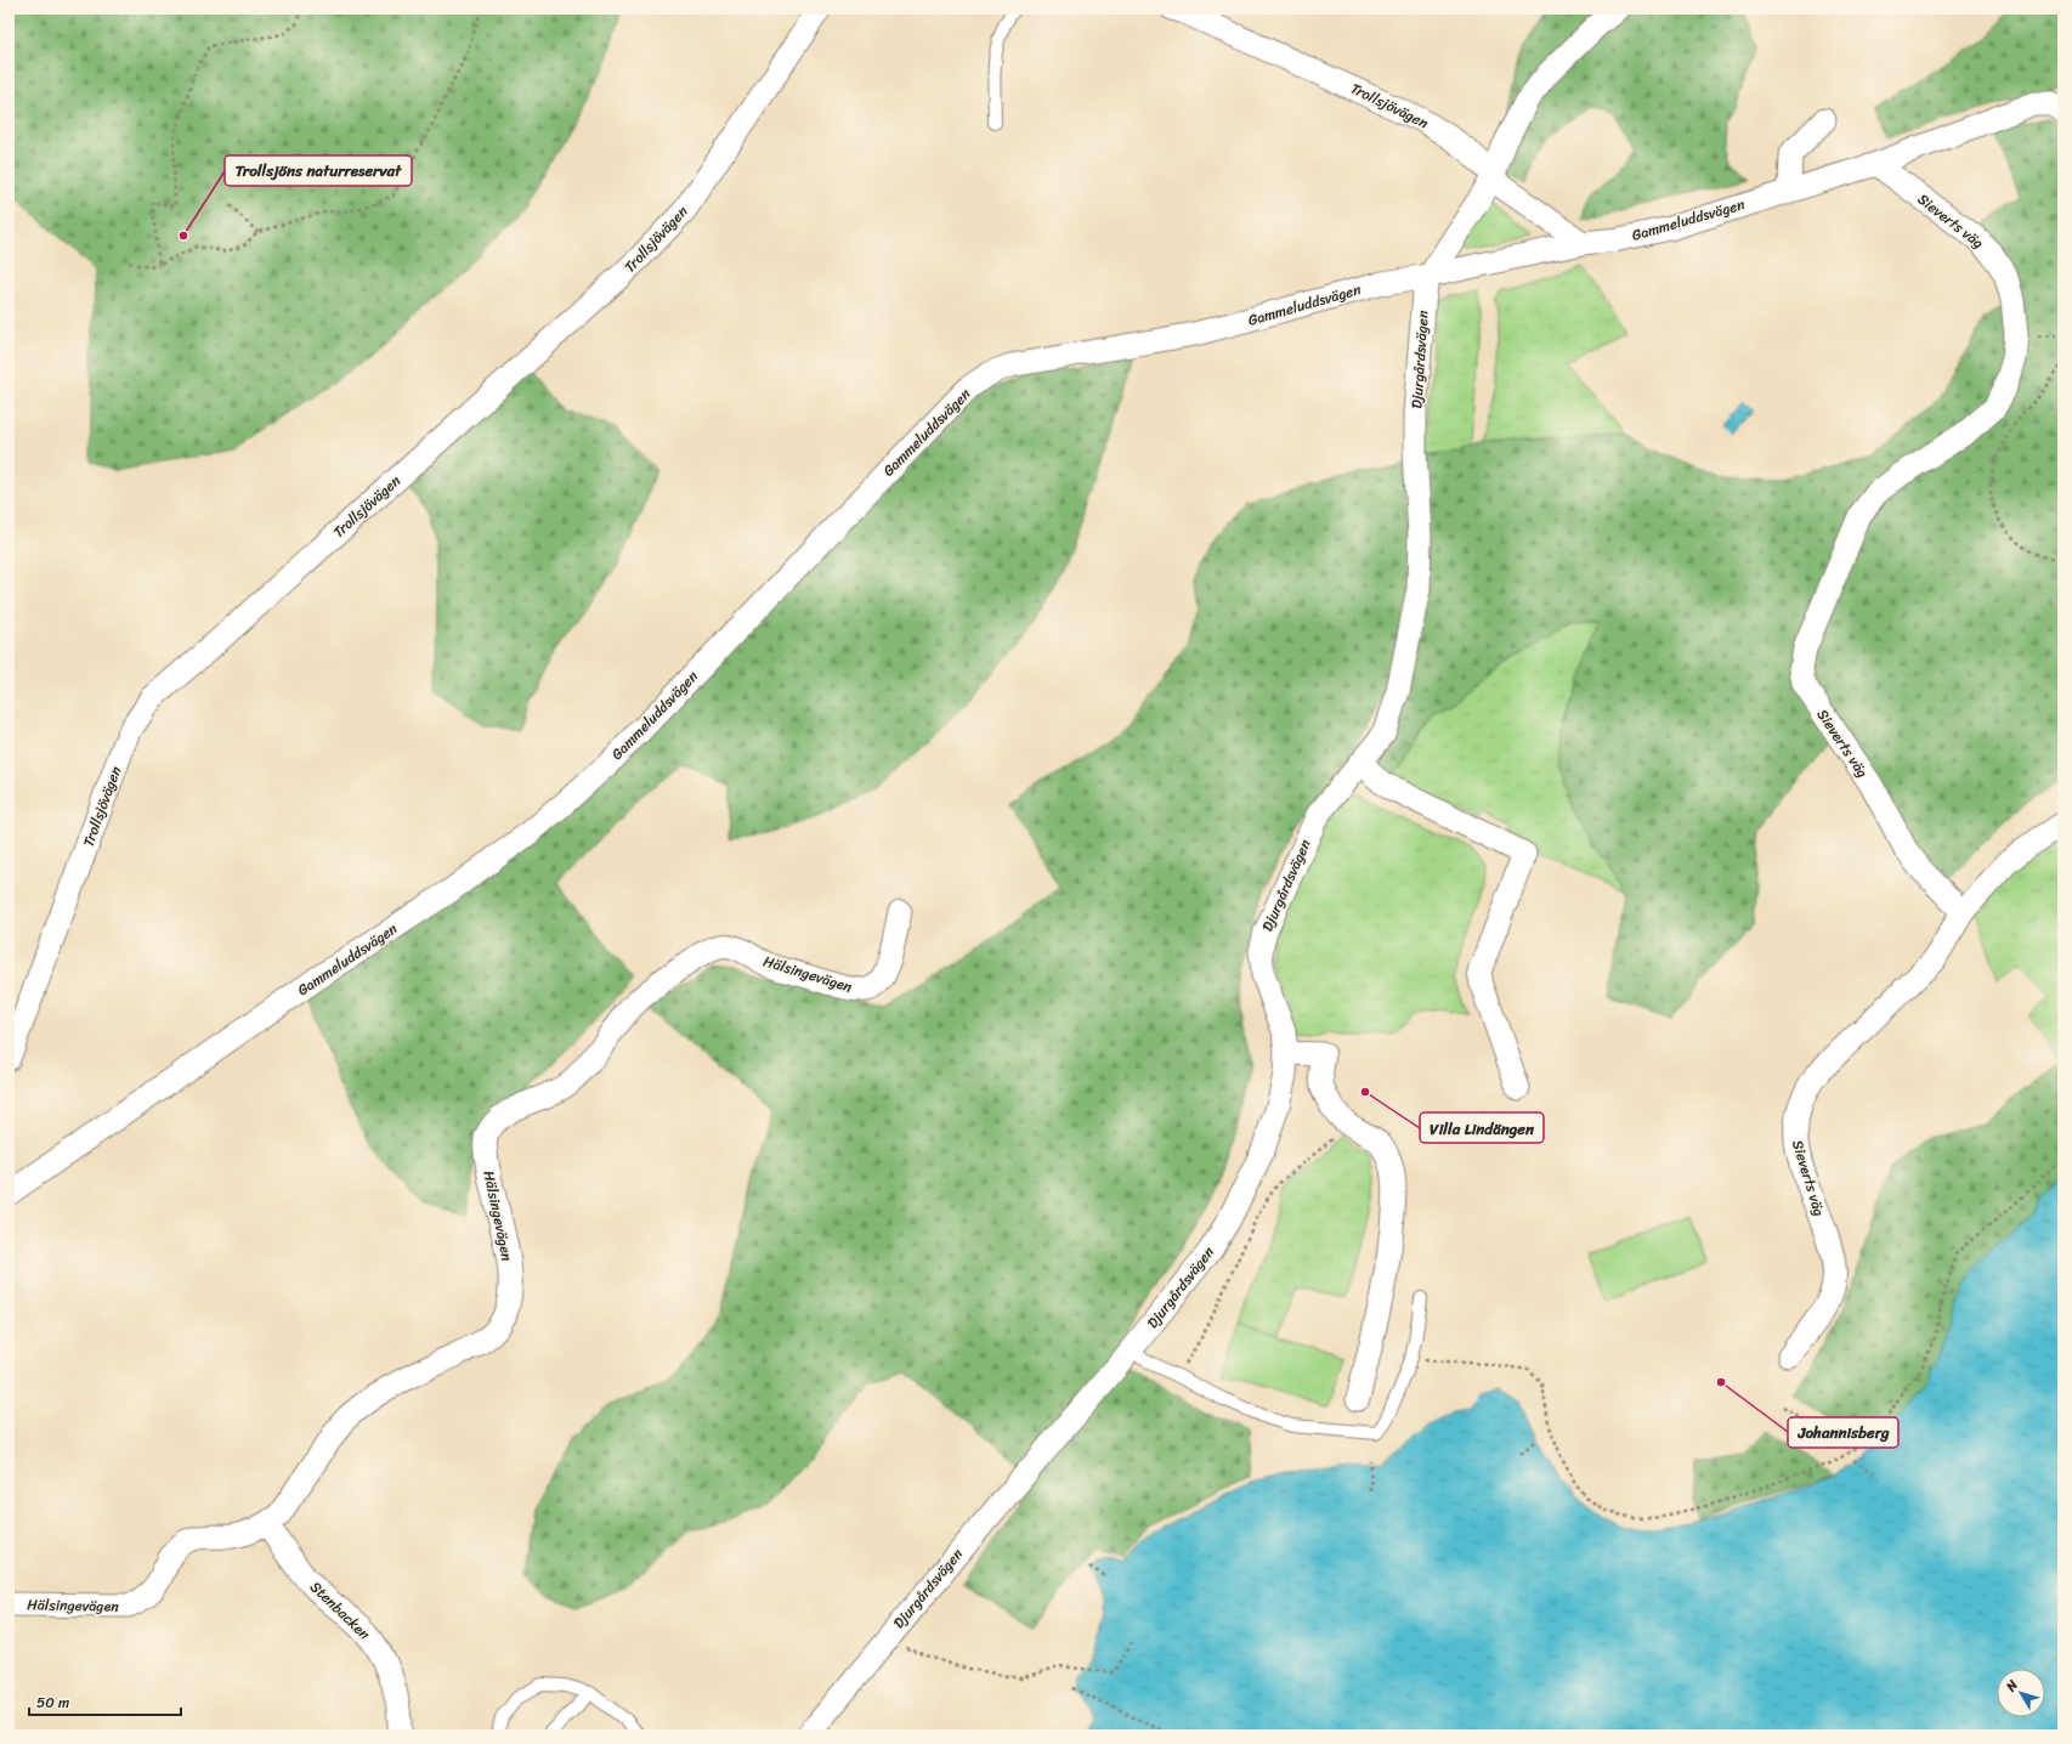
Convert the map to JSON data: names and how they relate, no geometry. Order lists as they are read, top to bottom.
{
  "streets": {
    "street": [
      "Trollsjövägen",
      "Gammeluddsvägen",
      "Sieverts väg",
      "Djurgårdsvägen",
      "Hälsingevägen",
      "Stenbacken"
    ]
  },
  "crossings": [
    ["Trollsjövägen", "Gammeluddsvägen"],
    ["Trollsjövägen", "Djurgårdsvägen"],
    ["Gammeluddsvägen", "Sieverts väg"],
    ["Gammeluddsvägen", "Djurgårdsvägen"],
    ["Hälsingevägen", "Stenbacken"]
  ],
  "places": ["Trollsjöns naturreservat", "Villa Lindängen", "Johannisberg"],
  "scale_bar": "50 m",
  "north": "top left"
}
